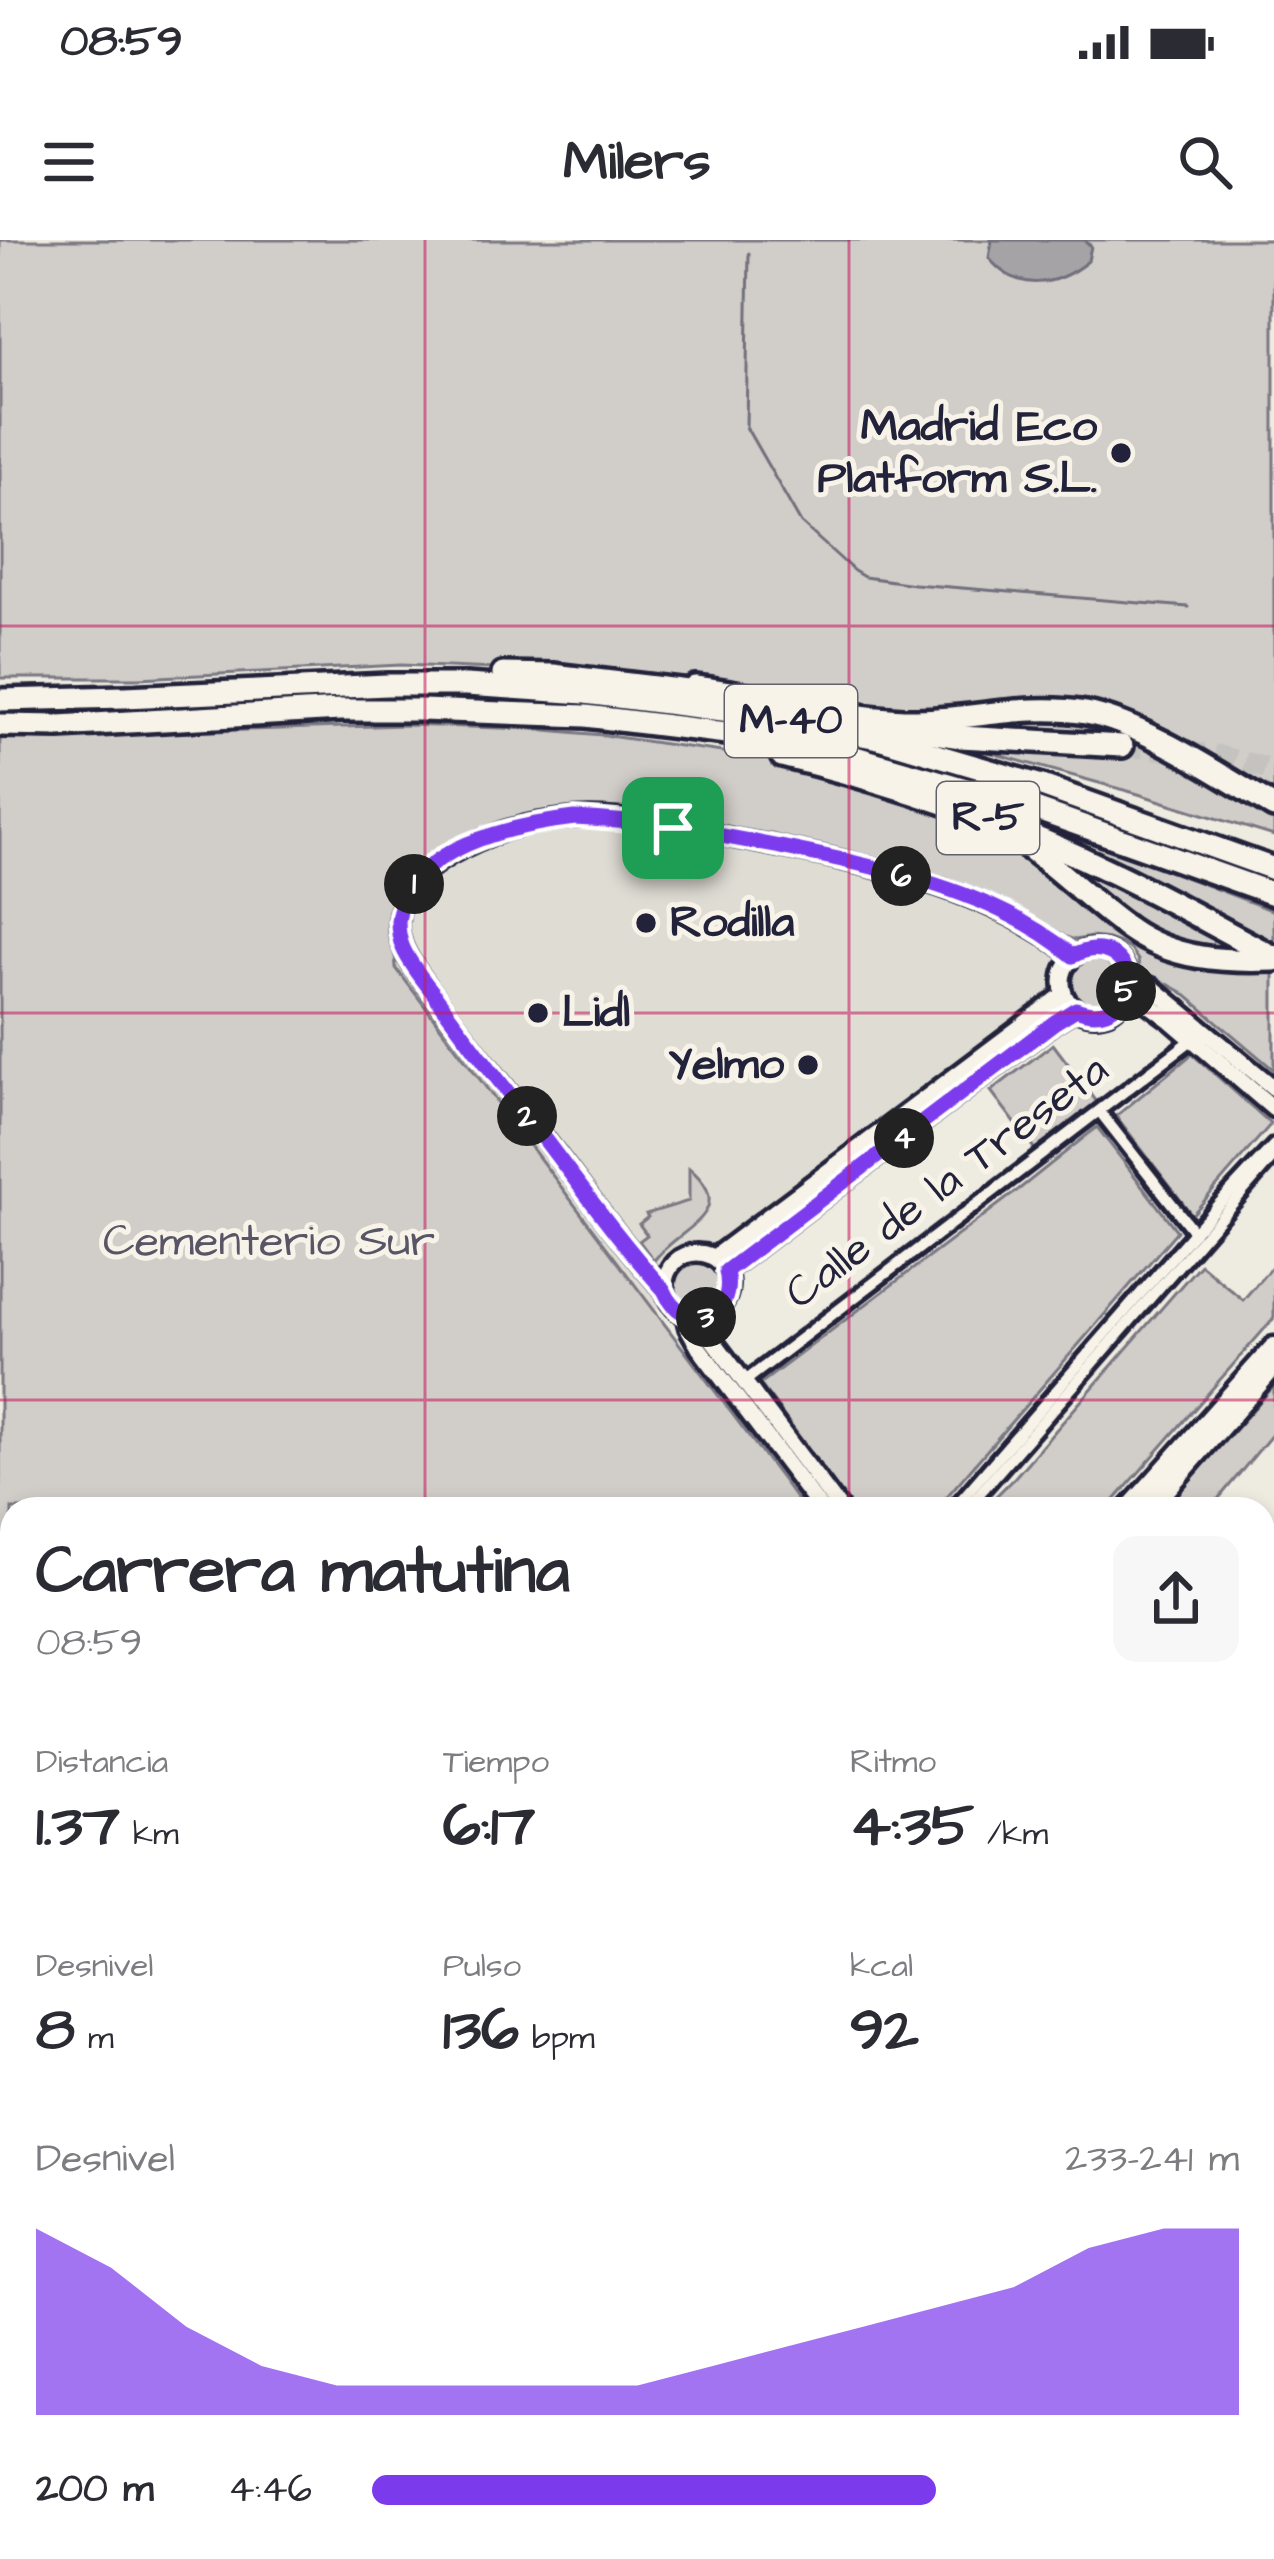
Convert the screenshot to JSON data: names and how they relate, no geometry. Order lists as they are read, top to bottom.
{
  "streets": {
    "highway": ["M-40", "R-5"],
    "street": ["Calle de la Treseta"]
  },
  "crossings": [
    ["M-40", "R-5"]
  ],
  "parks": ["Cementerio Sur"],
  "places": [
    "Madrid Eco Platform S.L.",
    "Rodilla",
    "Lidl",
    "Yelmo"
  ],
  "page": {
    "status": "08:59",
    "header": "Milers",
    "pins": [
      "6",
      "1",
      "5",
      "2",
      "4",
      "3"
    ],
    "heading": ["Carrera matutina", "08:59"],
    "stats": [
      ["Distancia", "1.37 km"],
      ["Tiempo", "6:17"],
      ["Ritmo", "4:35 /km"],
      ["Desnivel", "8 m"],
      ["Pulso", "136 bpm"],
      ["kcal", "92"]
    ],
    "chart": ["Desnivel", "233–241 m"],
    "list": [
      {
        "name": "200 m",
        "note": "4:46"
      }
    ]
  }
}
